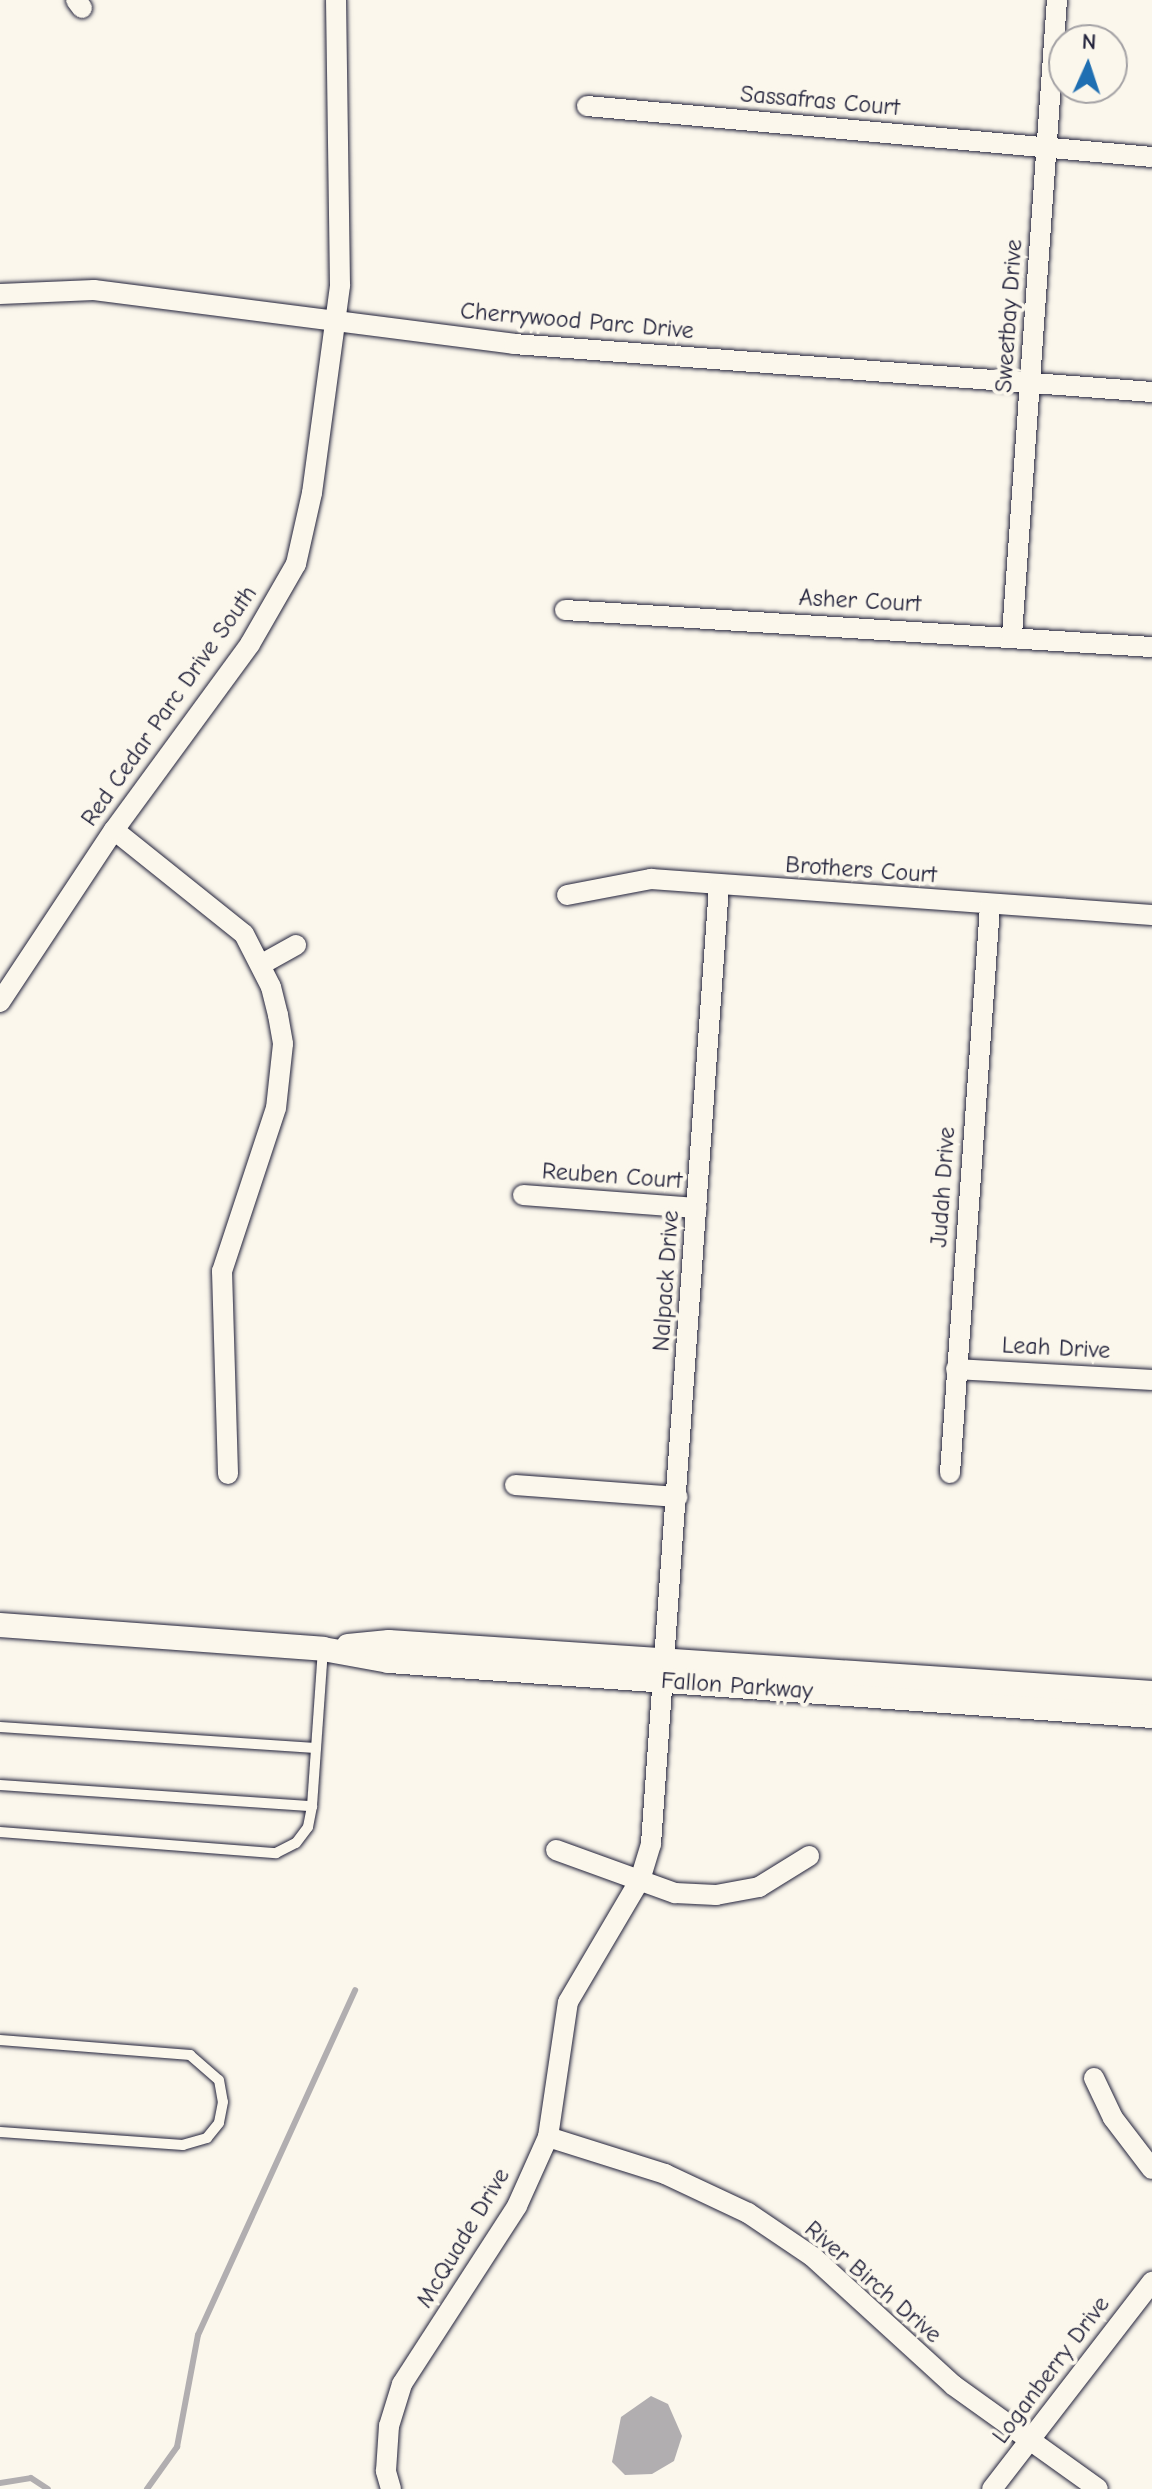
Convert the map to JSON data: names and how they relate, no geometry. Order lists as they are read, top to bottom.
{
  "streets": {
    "street": [
      "Sassafras Court",
      "Sweetbay Drive",
      "Cherrywood Parc Drive",
      "Asher Court",
      "Red Cedar Parc Drive South",
      "Brothers Court",
      "Reuben Court",
      "Judah Drive",
      "Nalpack Drive",
      "Leah Drive",
      "Fallon Parkway",
      "McQuade Drive",
      "River Birch Drive",
      "Loganberry Drive"
    ]
  },
  "crossings": [
    ["Sassafras Court", "Sweetbay Drive"],
    ["Sweetbay Drive", "Cherrywood Parc Drive"],
    ["Sweetbay Drive", "Asher Court"],
    ["Cherrywood Parc Drive", "Red Cedar Parc Drive South"],
    ["Brothers Court", "Judah Drive"],
    ["Brothers Court", "Nalpack Drive"],
    ["Reuben Court", "Nalpack Drive"],
    ["Judah Drive", "Leah Drive"],
    ["Nalpack Drive", "Fallon Parkway"],
    ["Nalpack Drive", "McQuade Drive"],
    ["Fallon Parkway", "McQuade Drive"],
    ["McQuade Drive", "River Birch Drive"],
    ["River Birch Drive", "Loganberry Drive"]
  ],
  "north": "top"
}
